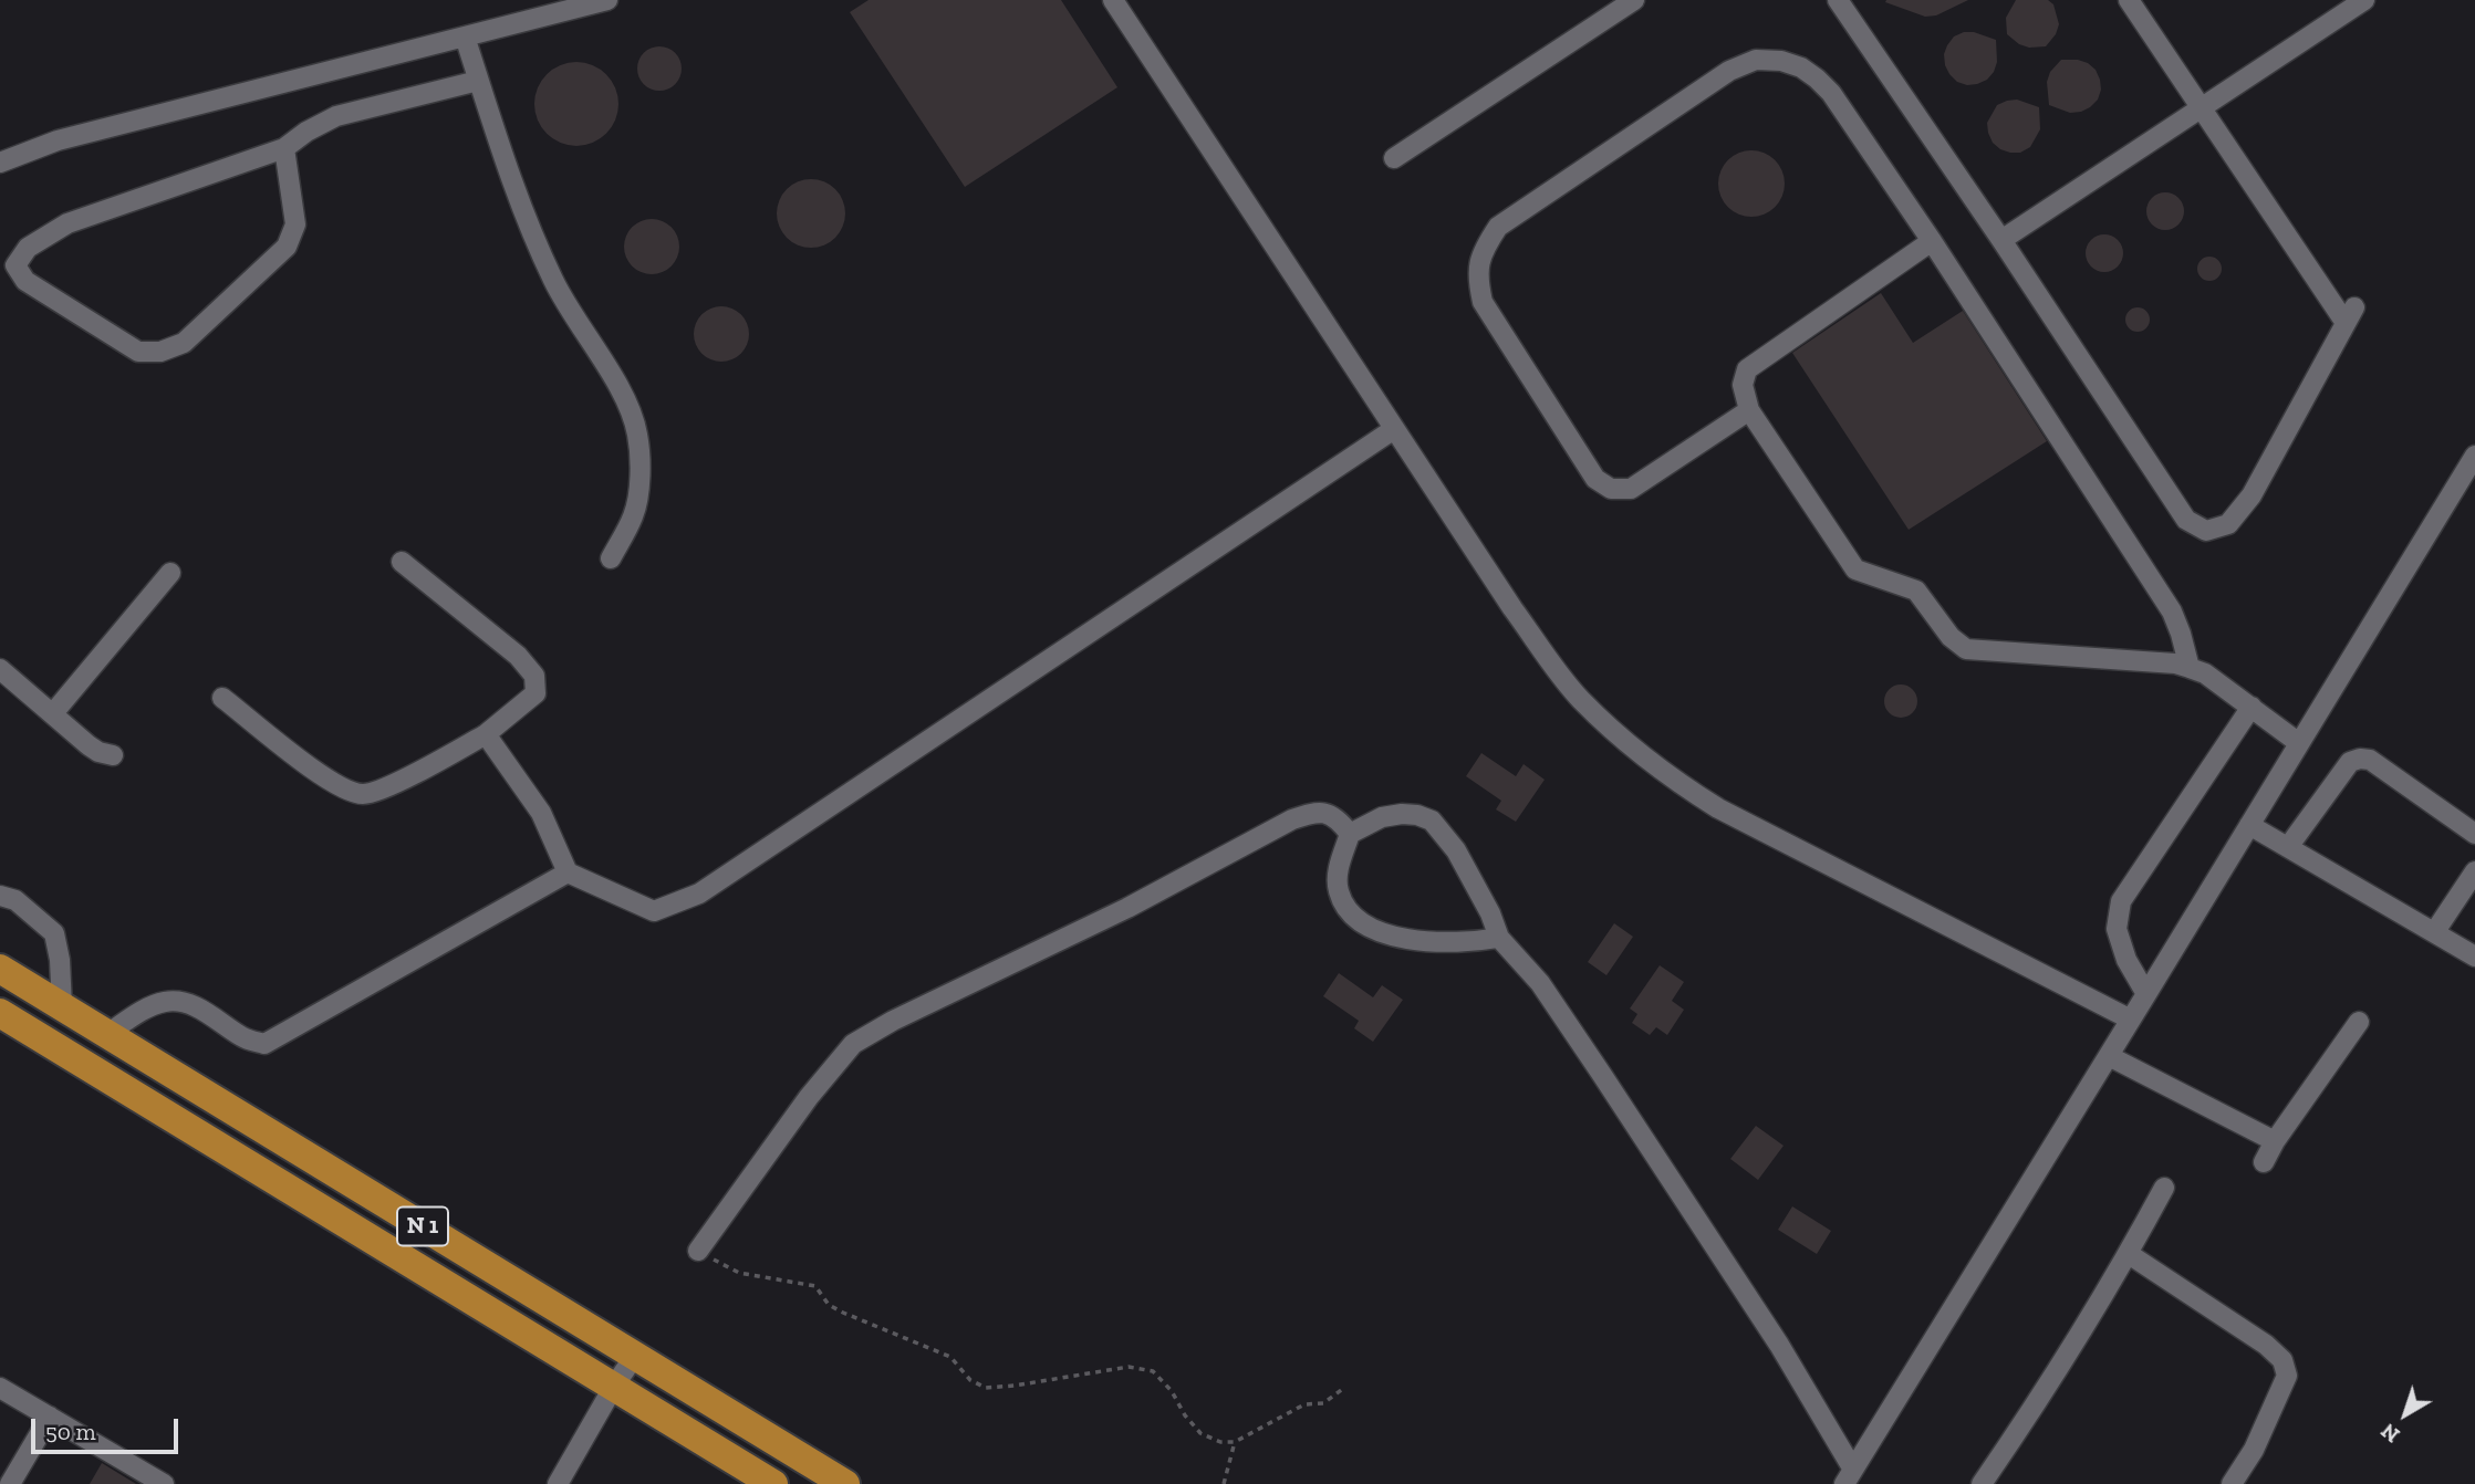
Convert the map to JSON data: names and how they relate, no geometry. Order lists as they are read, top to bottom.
{
  "streets": {
    "highway": ["N 1"]
  },
  "scale_bar": "50 m",
  "north": "bottom left"
}
